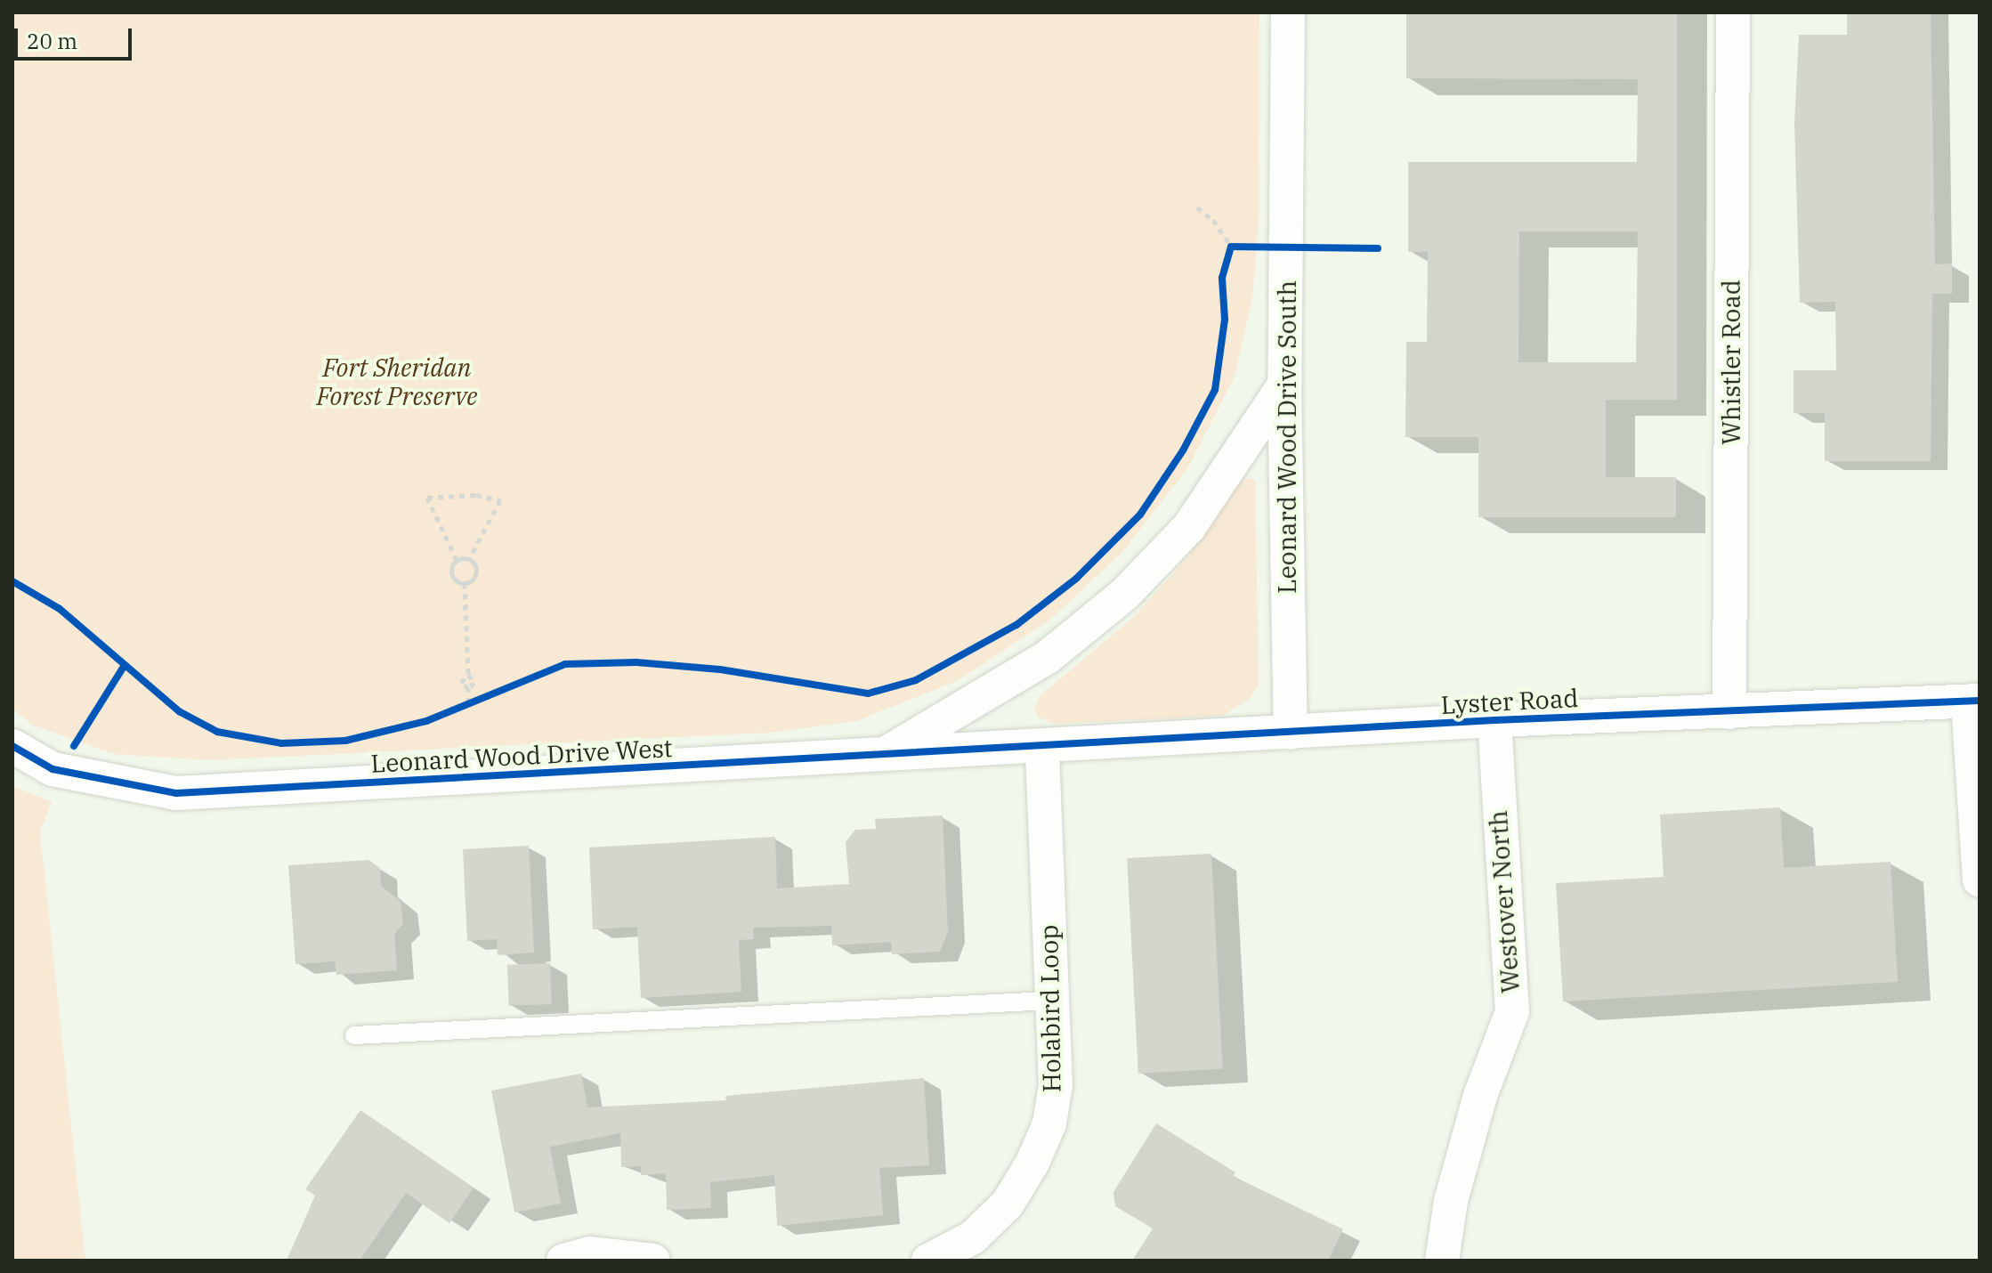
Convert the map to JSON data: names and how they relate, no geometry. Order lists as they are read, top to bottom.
{
  "streets": {
    "street": [
      "Whistler Road",
      "Leonard Wood Drive South",
      "Lyster Road",
      "Leonard Wood Drive West",
      "Westover North",
      "Holabird Loop"
    ]
  },
  "crossings": [
    ["Whistler Road", "Lyster Road"],
    ["Leonard Wood Drive South", "Lyster Road"],
    ["Lyster Road", "Leonard Wood Drive West"],
    ["Lyster Road", "Westover North"],
    ["Lyster Road", "Holabird Loop"],
    ["Leonard Wood Drive West", "Holabird Loop"]
  ],
  "parks": ["Fort Sheridan Forest Preserve"],
  "scale_bar": "20 m"
}
